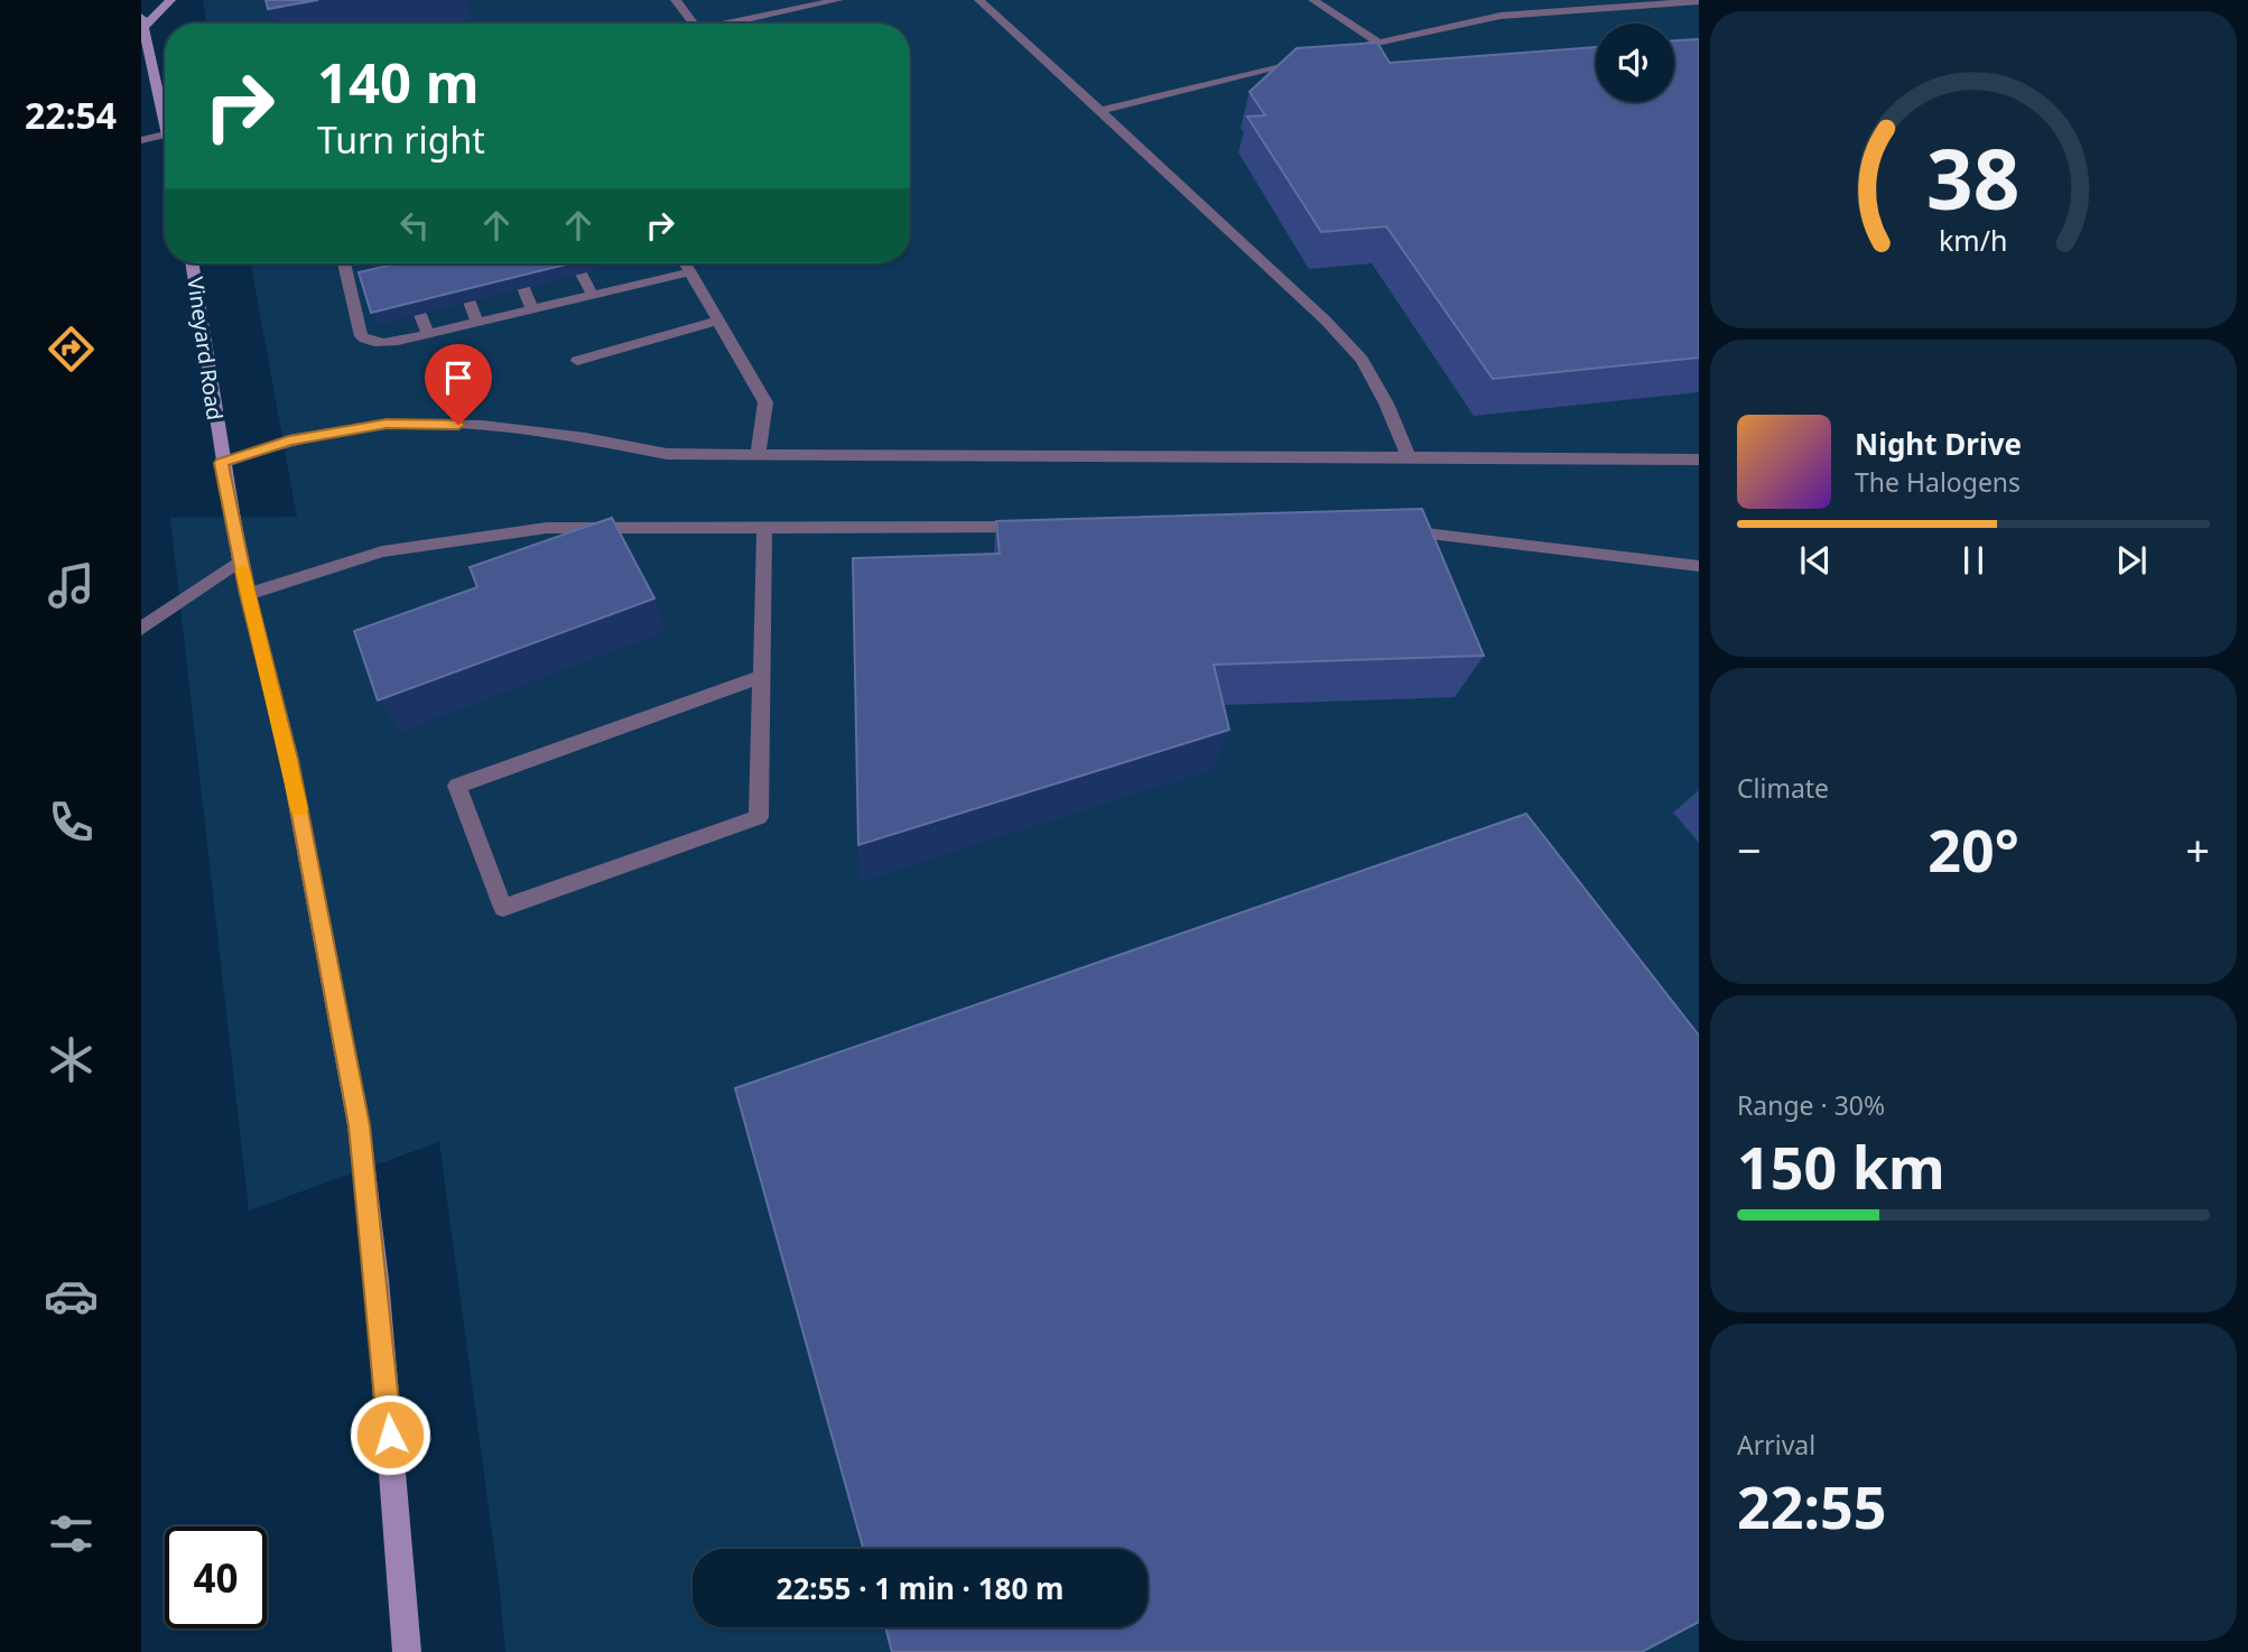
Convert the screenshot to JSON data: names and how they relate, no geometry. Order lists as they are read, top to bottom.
{
  "streets": {
    "street": ["Vineyard Road"]
  },
  "page": {
    "tabs": "22:54",
    "turn": ["140 m", "Turn right"],
    "song": ["Night Drive", "The Halogens"],
    "tile": [
      "Climate",
      ["Range · 30%", "150 km"],
      ["Arrival", "22:55"]
    ],
    "heat": ["−", "20°", "+"],
    "limit": "40",
    "trip": "22:55 · 1 min · 180 m",
    "gauge": ["38", "km/h"]
  }
}
